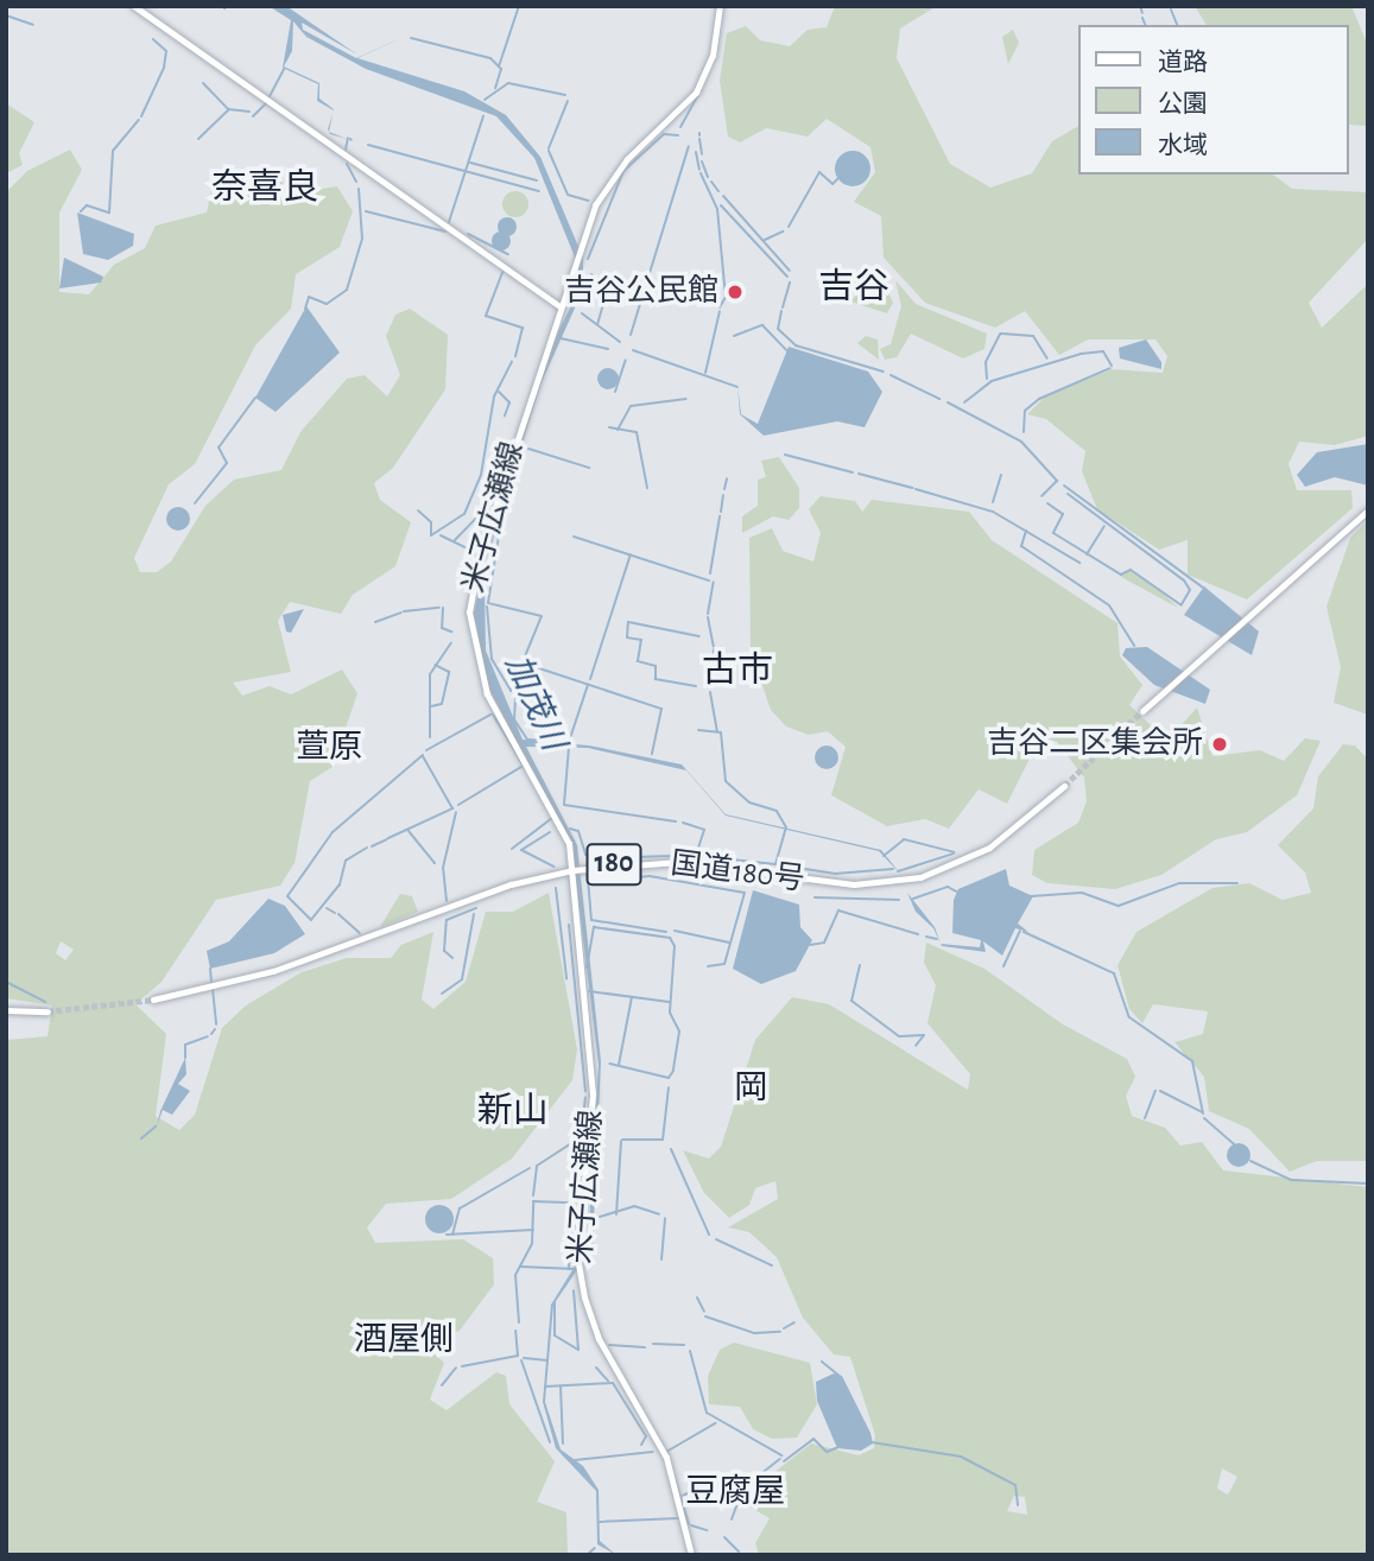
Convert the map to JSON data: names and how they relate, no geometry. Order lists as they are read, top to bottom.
{
  "streets": {
    "highway": ["180", "国道180号"],
    "main road": ["米子広瀬線"]
  },
  "crossings": [
    ["米子広瀬線", "国道180号"]
  ],
  "districts": [
    "奈喜良",
    "吉谷",
    "古市",
    "萱原",
    "岡",
    "新山",
    "酒屋側",
    "豆腐屋"
  ],
  "water": ["加茂川"],
  "places": ["吉谷公民館", "吉谷二区集会所"],
  "legend": ["道路", "公園", "水域"]
}
